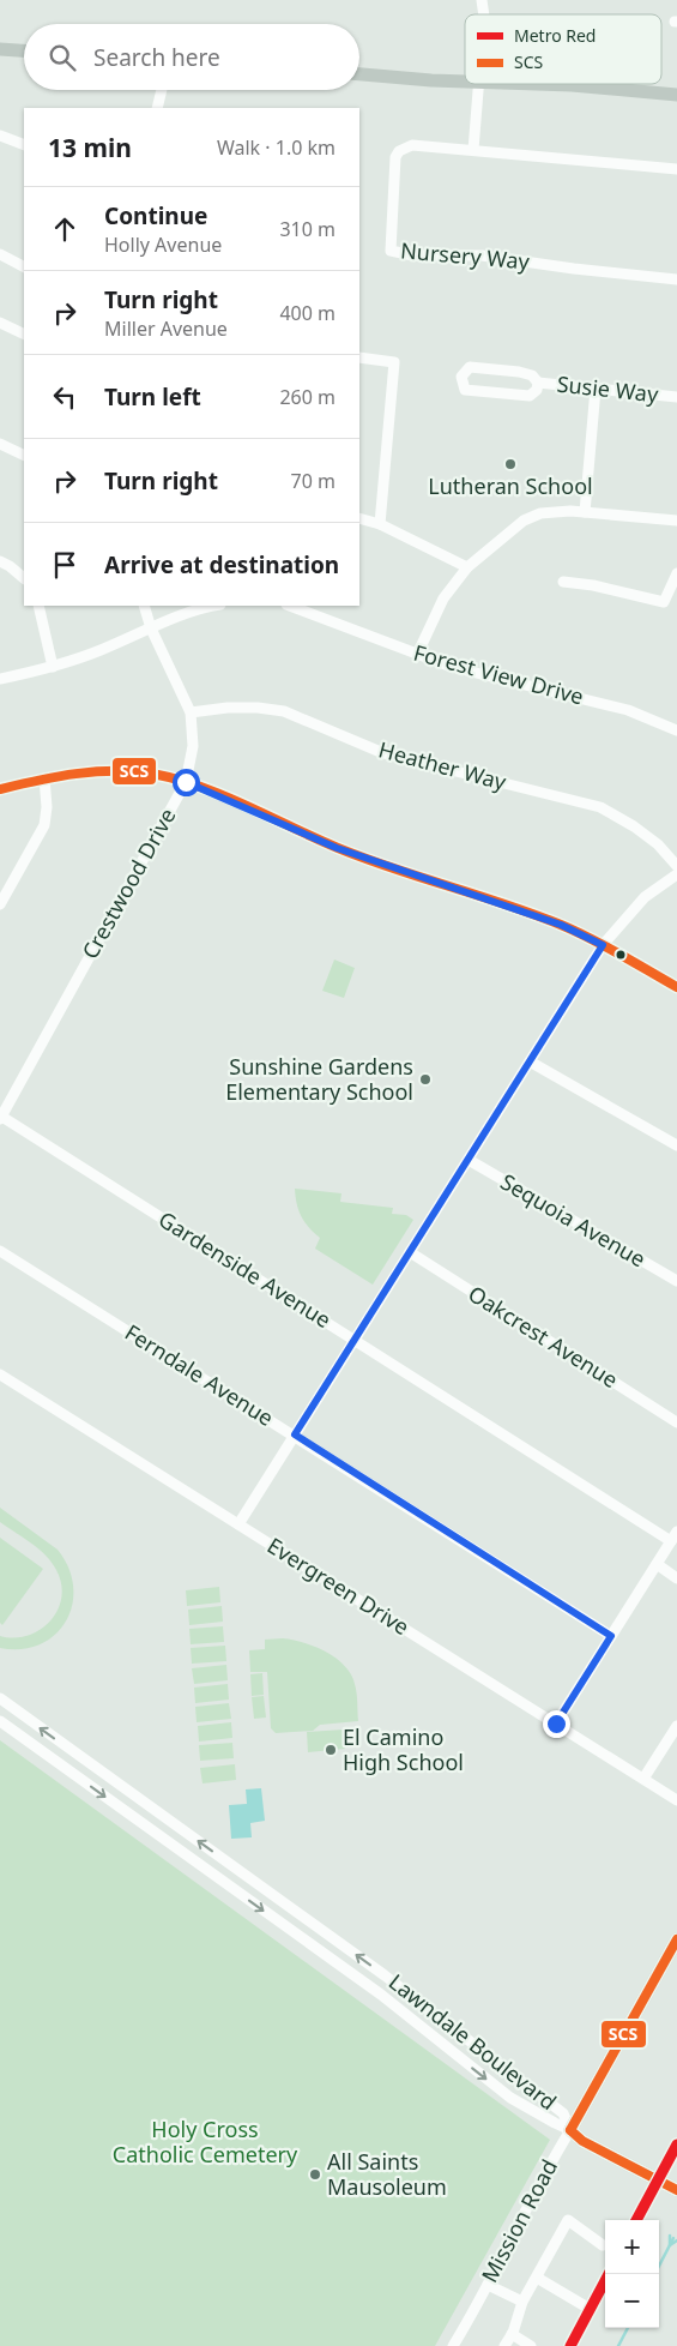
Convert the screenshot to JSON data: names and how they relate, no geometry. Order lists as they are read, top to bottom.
{
  "streets": {
    "main road": ["Mission Road"],
    "street": [
      "Nursery Way",
      "Susie Way",
      "Forest View Drive",
      "Heather Way",
      "Crestwood Drive",
      "Sequoia Avenue",
      "Gardenside Avenue",
      "Oakcrest Avenue",
      "Ferndale Avenue",
      "Evergreen Drive",
      "Lawndale Boulevard"
    ]
  },
  "crossings": [
    ["Heather Way", "Crestwood Drive"],
    ["Crestwood Drive", "Gardenside Avenue"],
    ["Lawndale Boulevard", "Mission Road"]
  ],
  "parks": ["Holy Cross Catholic Cemetery"],
  "places": [
    "Lutheran School",
    "Sunshine Gardens Elementary School",
    "El Camino High School",
    "All Saints Mausoleum"
  ],
  "lines": ["transit line SCS", "metro line Red"],
  "legend": ["Metro Red", "SCS"],
  "page": {
    "search": "Search here",
    "heading": ["13 min", "Walk · 1.0 km"],
    "list": [
      ["Continue", "Holly Avenue", "310 m"],
      ["Turn right", "Miller Avenue", "400 m"],
      ["Turn left", "260 m"],
      ["Turn right", "70 m"],
      "Arrive at destination"
    ],
    "map_buttons": ["+", "−"]
  }
}
